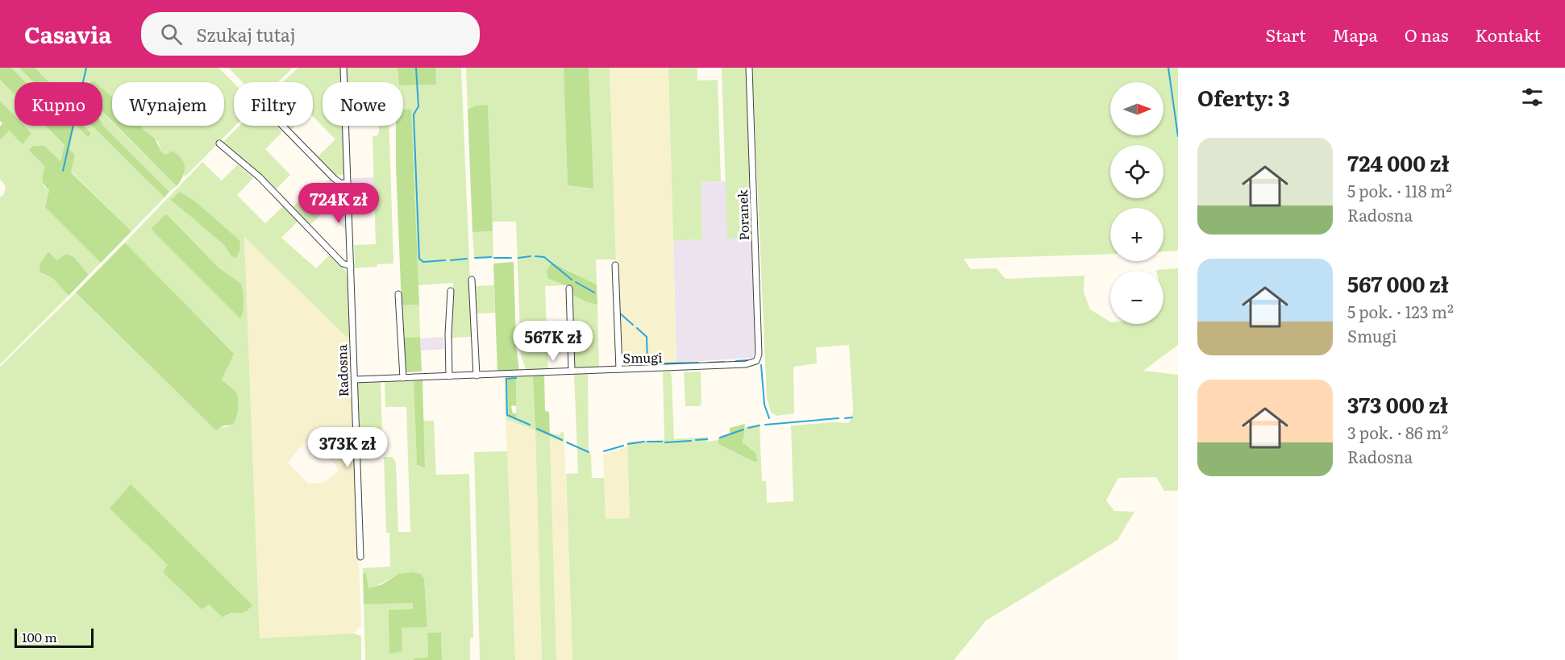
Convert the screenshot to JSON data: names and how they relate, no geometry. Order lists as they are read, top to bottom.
{
  "streets": {
    "street": ["Poranek", "Smugi", "Radosna"]
  },
  "crossings": [
    ["Poranek", "Smugi"],
    ["Smugi", "Radosna"]
  ],
  "scale_bar": "100 m",
  "north": "right",
  "page": {
    "header": "Casavia",
    "search": "Szukaj tutaj",
    "nav": [
      "Start",
      "Mapa",
      "O nas",
      "Kontakt"
    ],
    "heading": "Oferty: 3",
    "map_buttons": ["+", "−"],
    "chip": [
      "Kupno",
      "Wynajem",
      "Filtry",
      "Nowe"
    ],
    "list": [
      {
        "name": "724 000 zł",
        "note": "5 pok. · 118 m² · Radosna"
      },
      {
        "name": "567 000 zł",
        "note": "5 pok. · 123 m² · Smugi"
      },
      {
        "name": "373 000 zł",
        "note": "3 pok. · 86 m² · Radosna"
      }
    ],
    "price": ["724K zł", "567K zł", "373K zł"],
    "scale": "100 m"
  }
}
